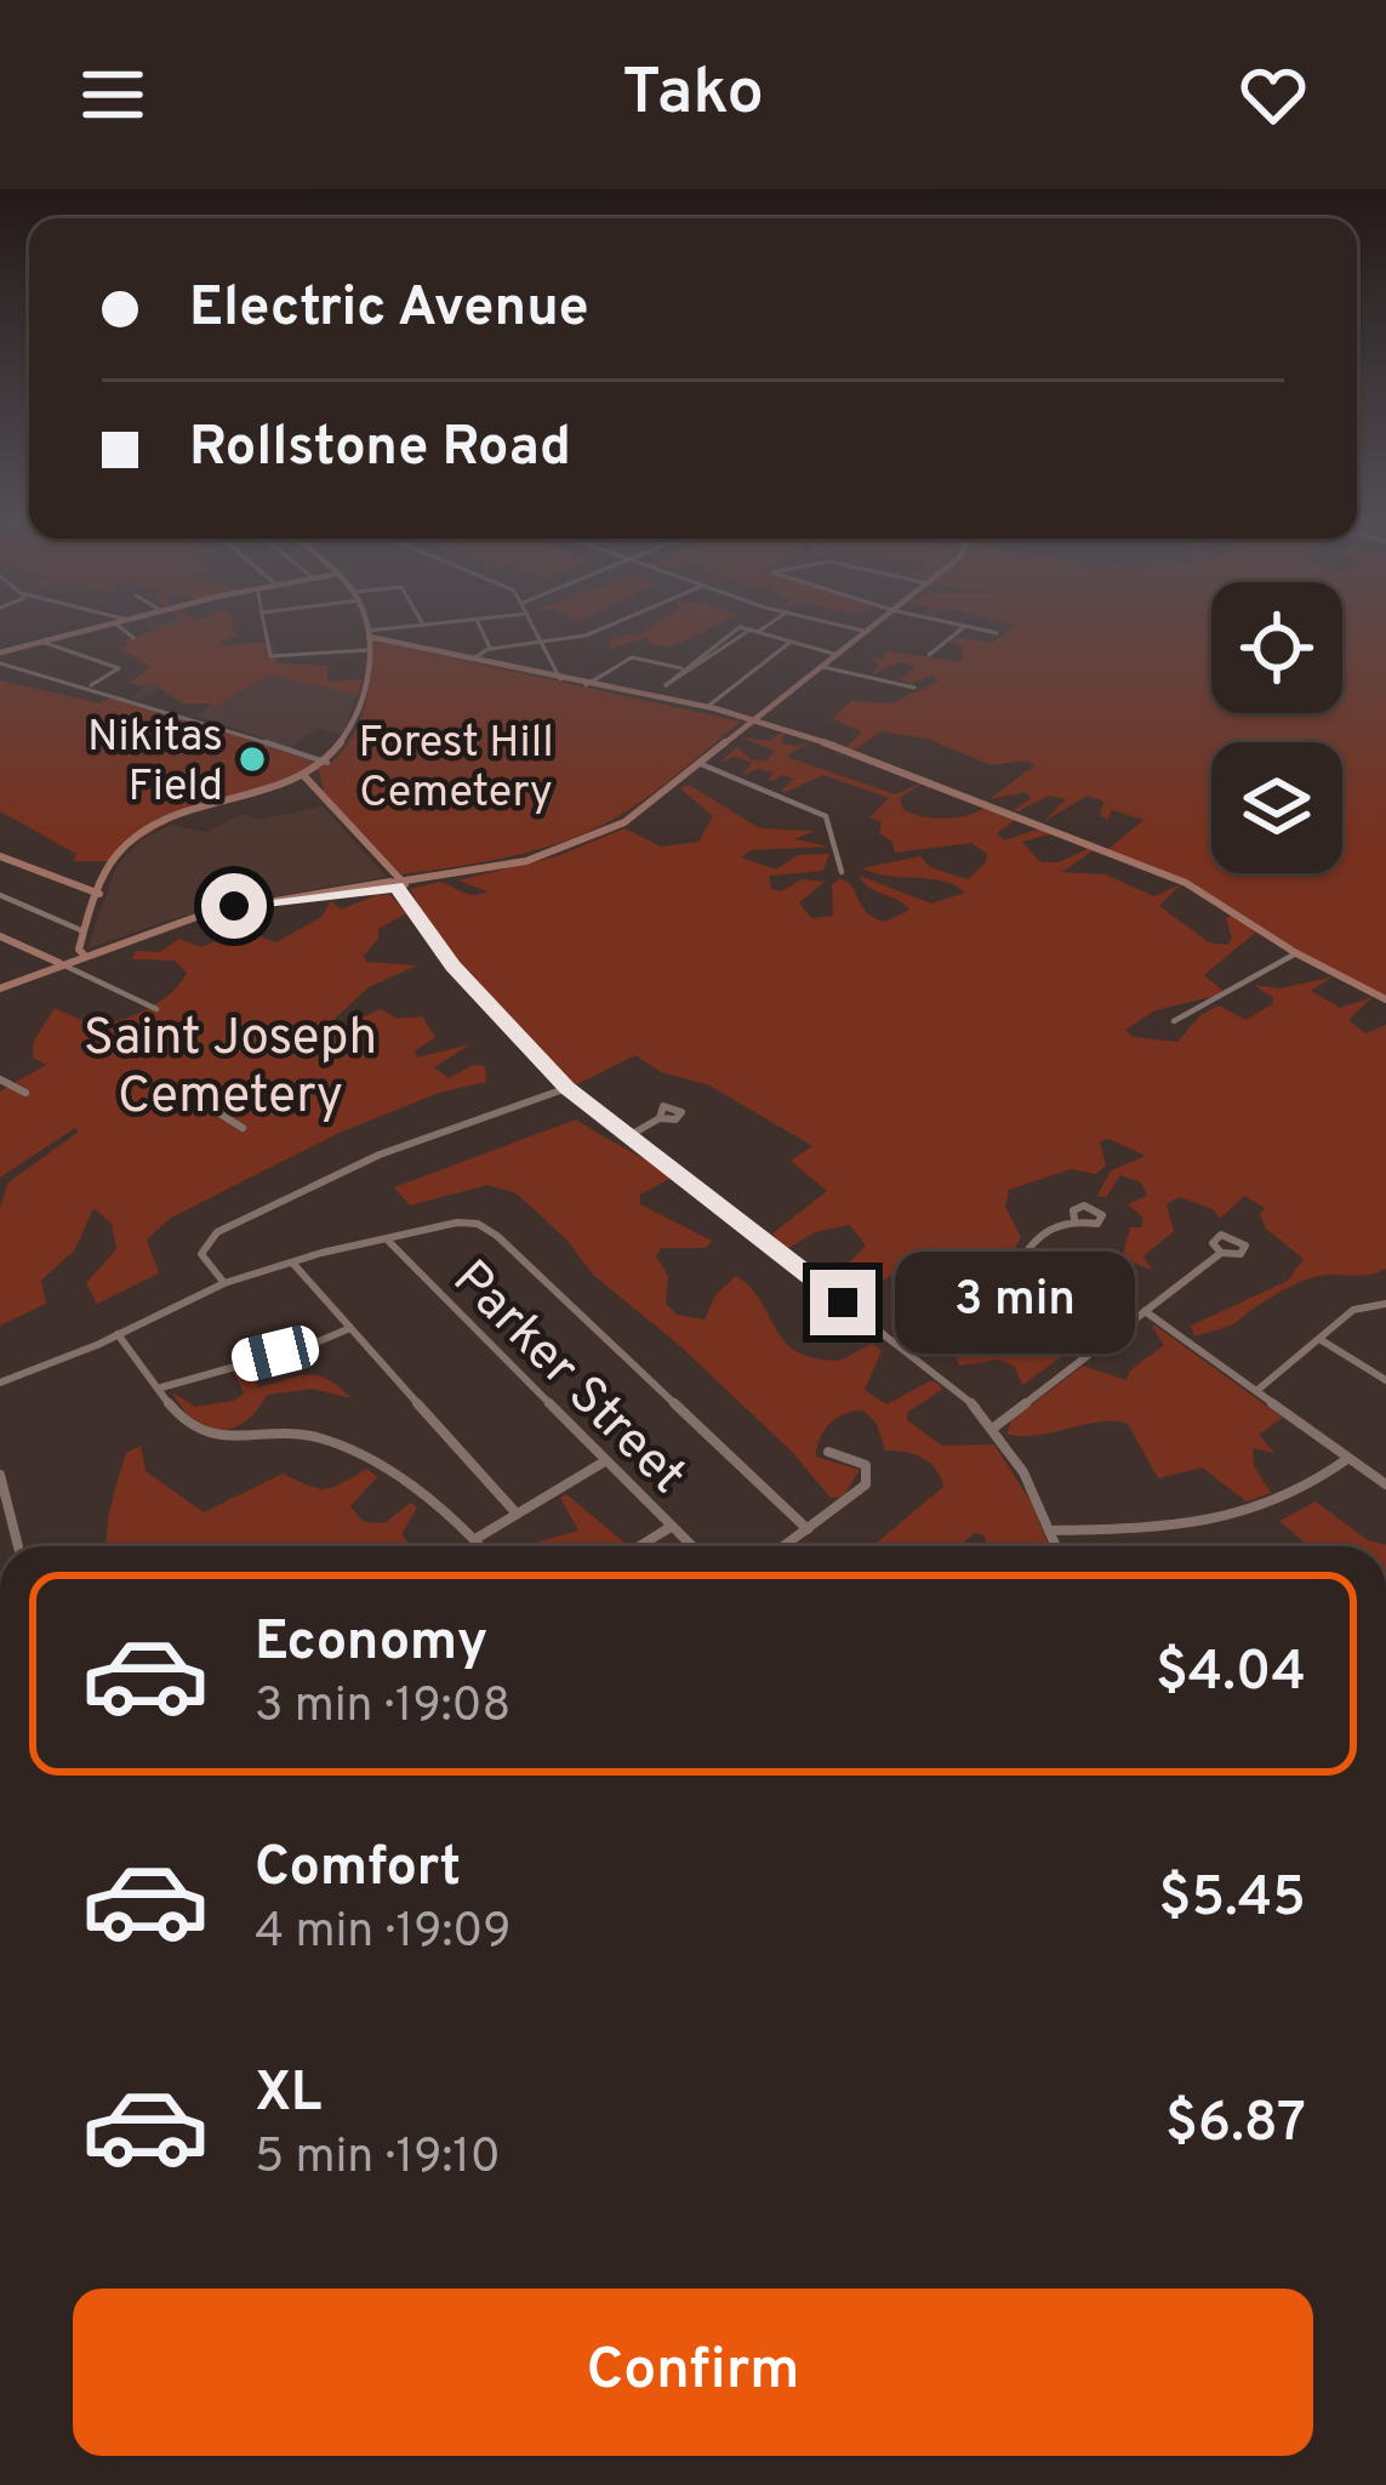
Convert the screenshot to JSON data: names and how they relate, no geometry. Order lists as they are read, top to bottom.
{
  "streets": {
    "street": ["Parker Street"]
  },
  "parks": ["Forest Hill Cemetery", "Saint Joseph Cemetery"],
  "places": ["Nikitas Field"],
  "page": {
    "header": "Tako",
    "banner": ["Electric Avenue", "Rollstone Road"],
    "bubble": "3 min",
    "list": [
      {
        "name": "Economy",
        "note": "3 min · 19:08",
        "value": "$4.04"
      },
      {
        "name": "Comfort",
        "note": "4 min · 19:09",
        "value": "$5.45"
      },
      {
        "name": "XL",
        "note": "5 min · 19:10",
        "value": "$6.87"
      }
    ],
    "buttons": "Confirm"
  }
}
